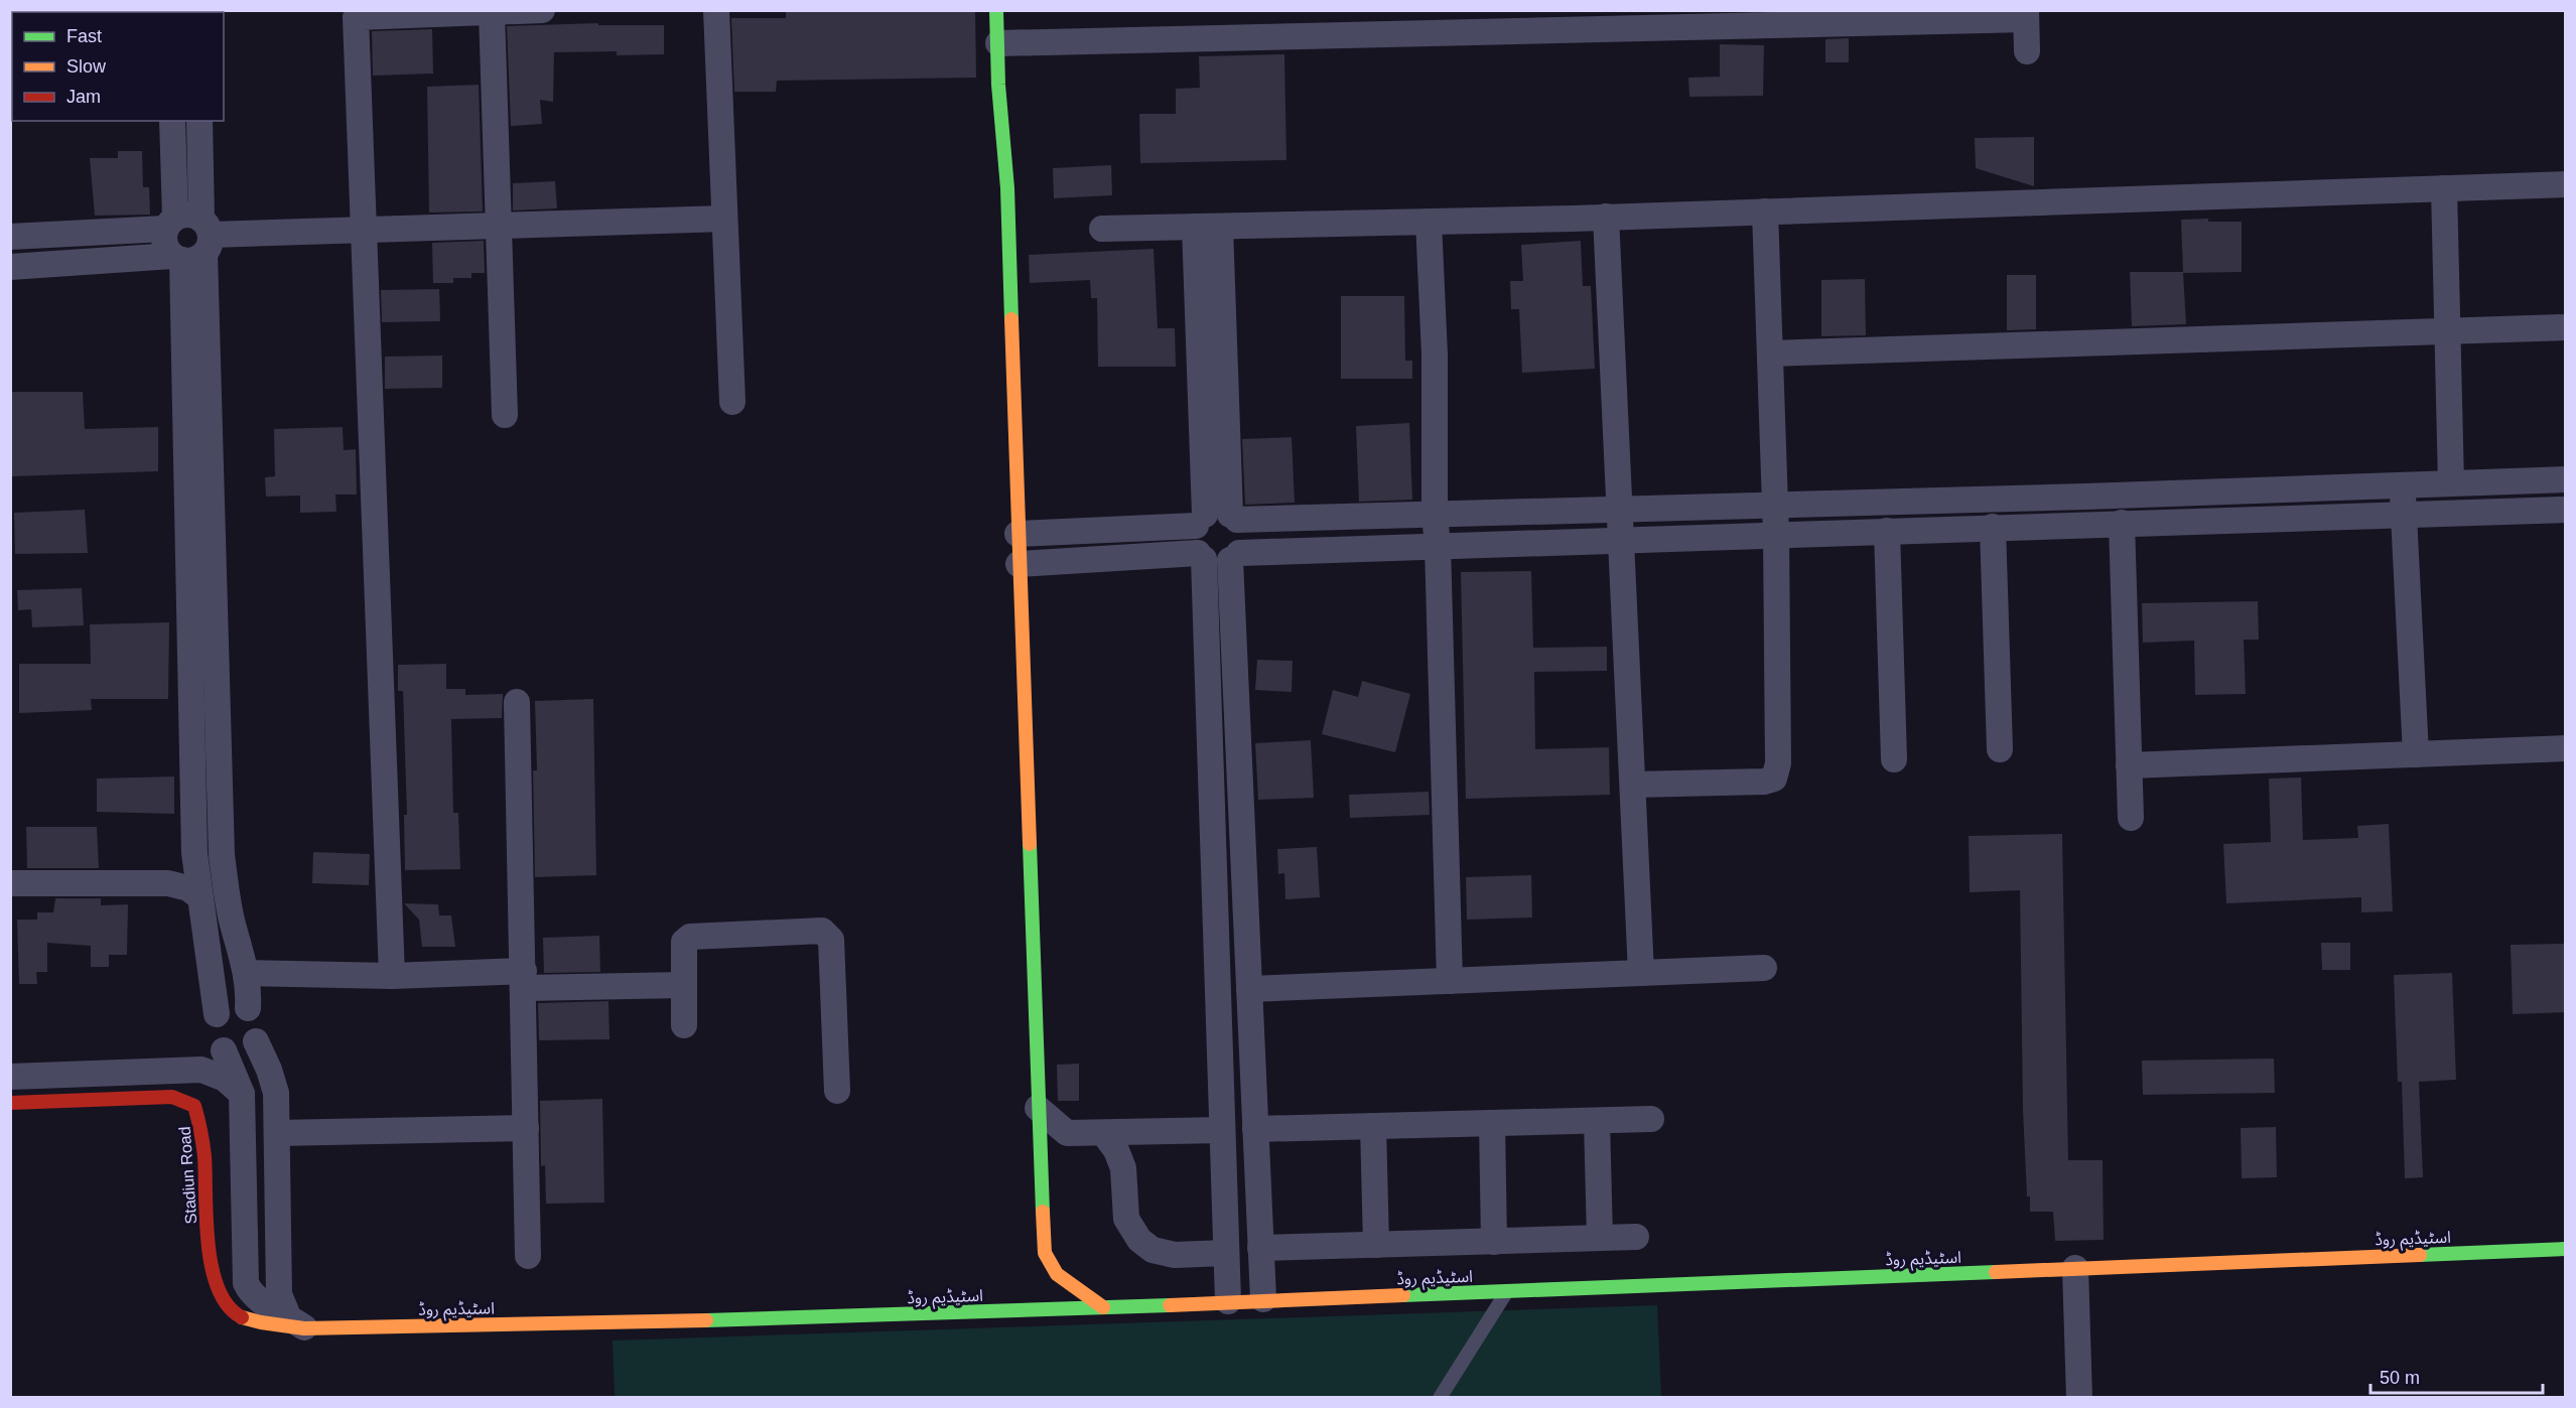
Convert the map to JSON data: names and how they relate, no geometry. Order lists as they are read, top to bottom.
{
  "streets": {
    "main road": ["Stadiun Road", "اسٹیڈیم روڈ"]
  },
  "crossings": [
    ["Stadiun Road", "اسٹیڈیم روڈ"]
  ],
  "legend": ["Fast", "Slow", "Jam"],
  "scale_bar": "50 m"
}
